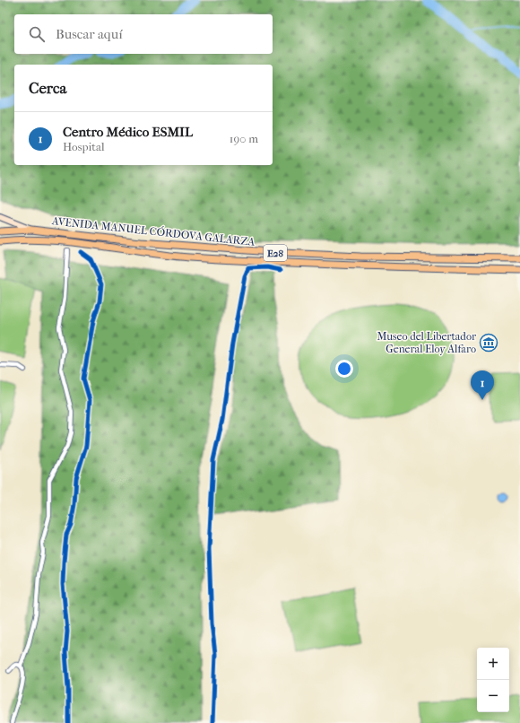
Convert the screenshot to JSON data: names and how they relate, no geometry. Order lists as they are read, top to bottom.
{
  "streets": {
    "main road": ["AVENIDA MANUEL CÓRDOVA GALARZA", "E28"]
  },
  "places": {
    "museum": ["Museo del Libertador General Eloy Alfaro"]
  },
  "page": {
    "search": "Buscar aquí",
    "heading": "Cerca",
    "list": [
      {
        "mark": "1",
        "name": "Centro Médico ESMIL",
        "note": "Hospital",
        "value": "190 m"
      }
    ],
    "pins": "1",
    "map_buttons": ["+", "−"]
  }
}
